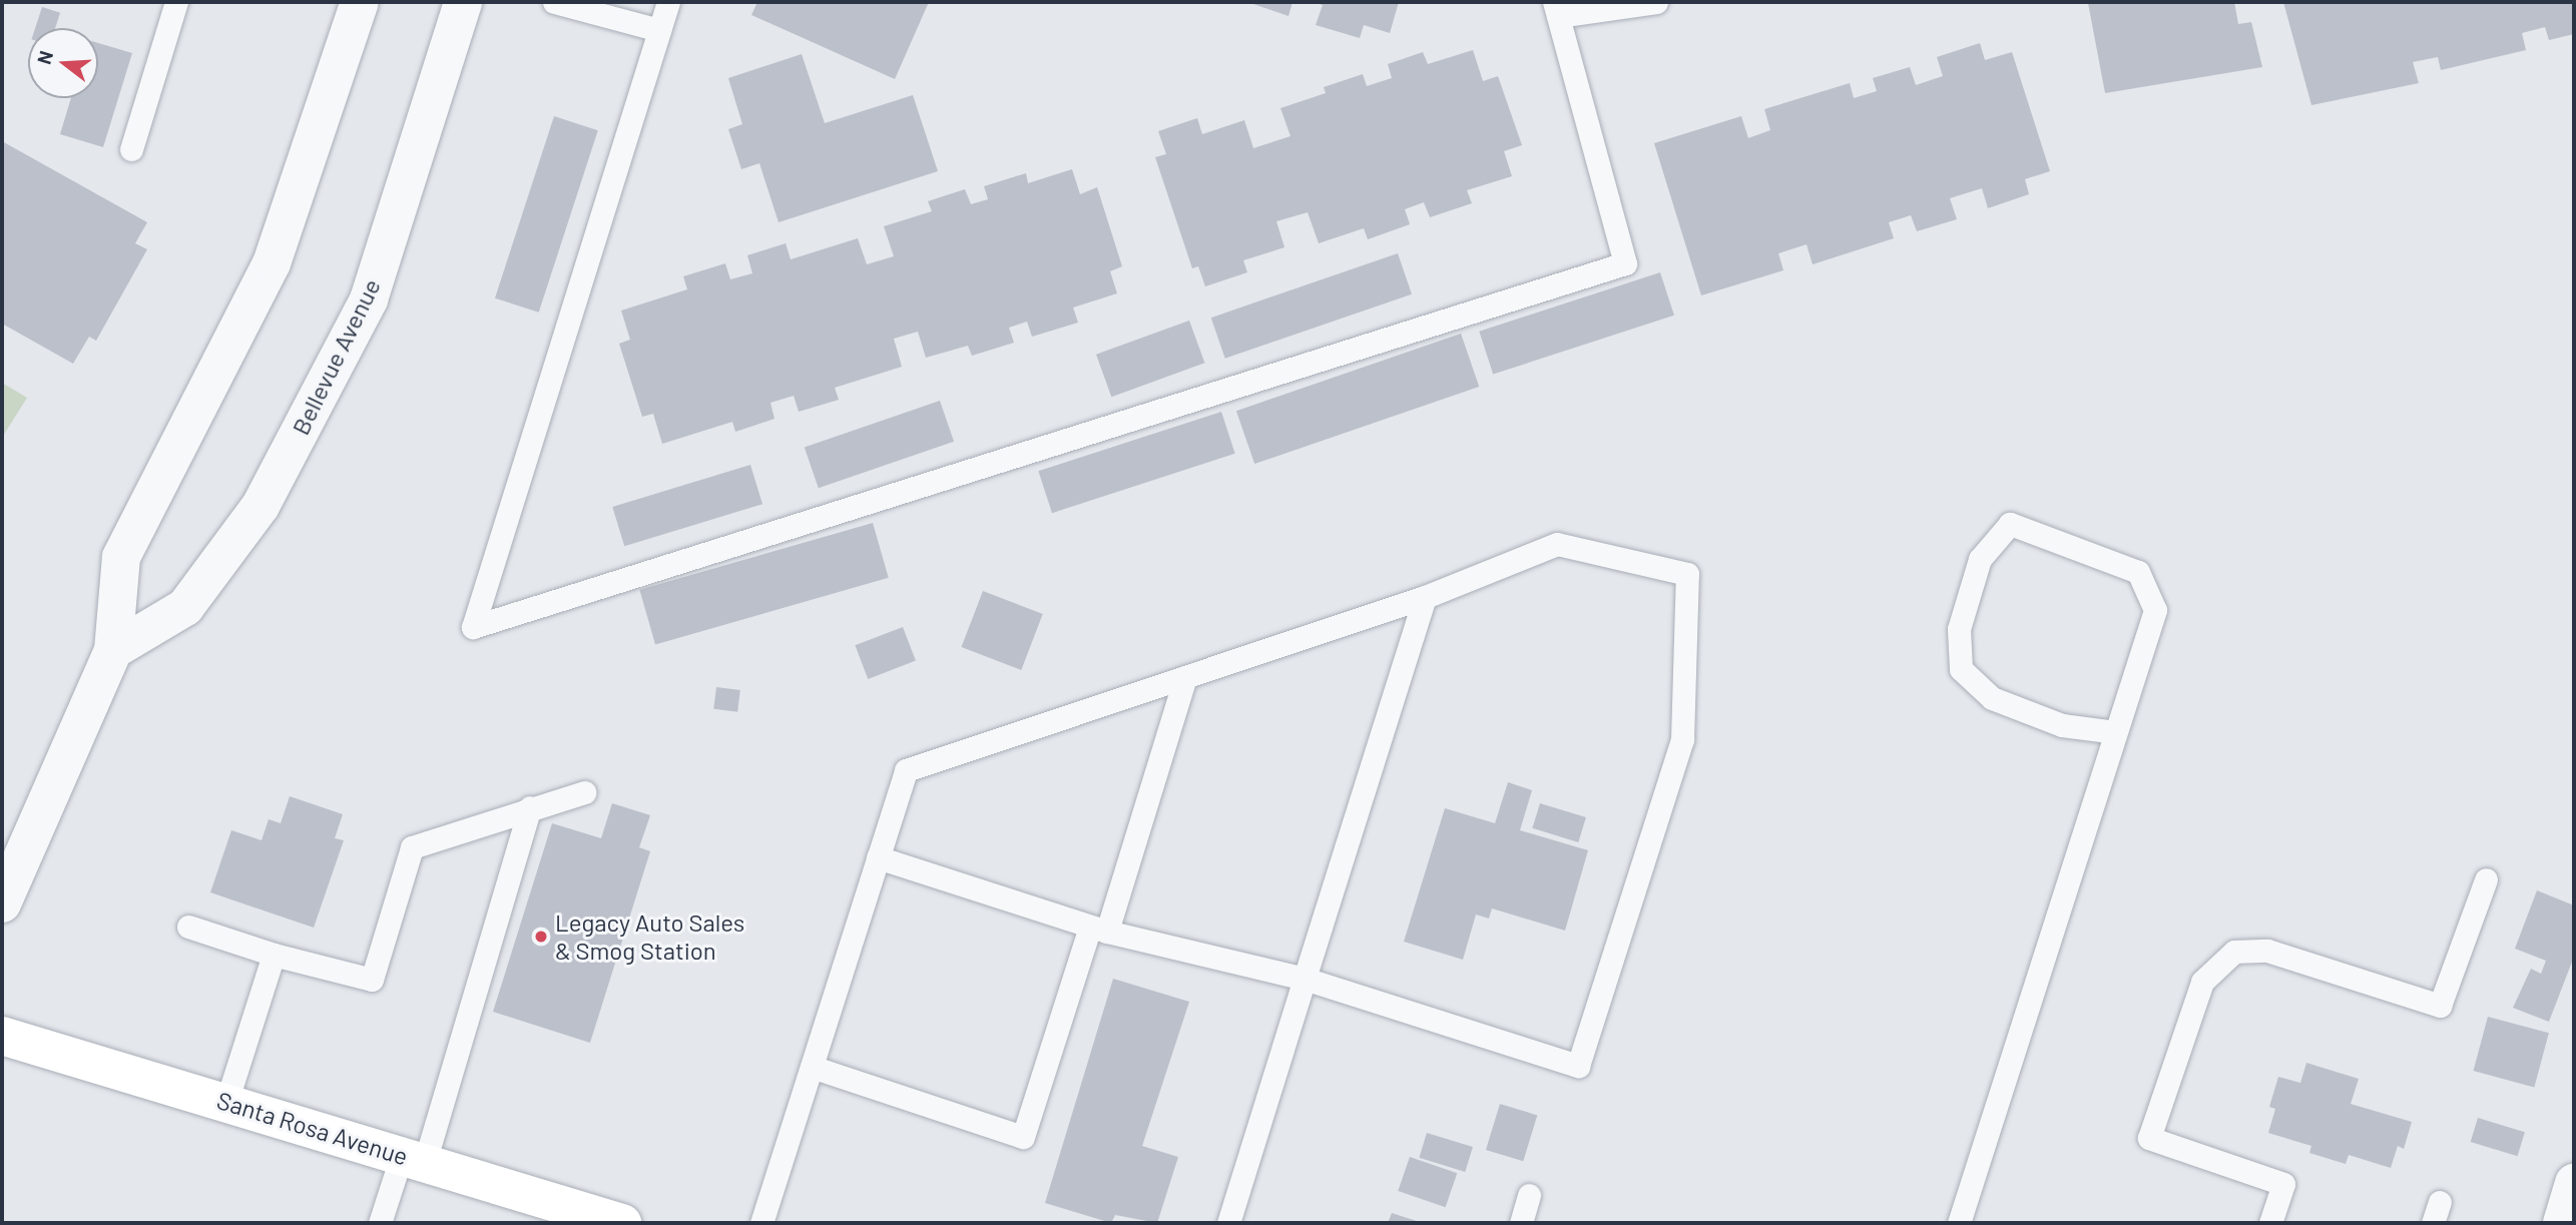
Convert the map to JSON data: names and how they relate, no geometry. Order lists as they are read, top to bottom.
{
  "streets": {
    "main road": ["Santa Rosa Avenue"],
    "street": ["Bellevue Avenue"]
  },
  "places": ["Legacy Auto Sales & Smog Station"],
  "north": "left"
}
